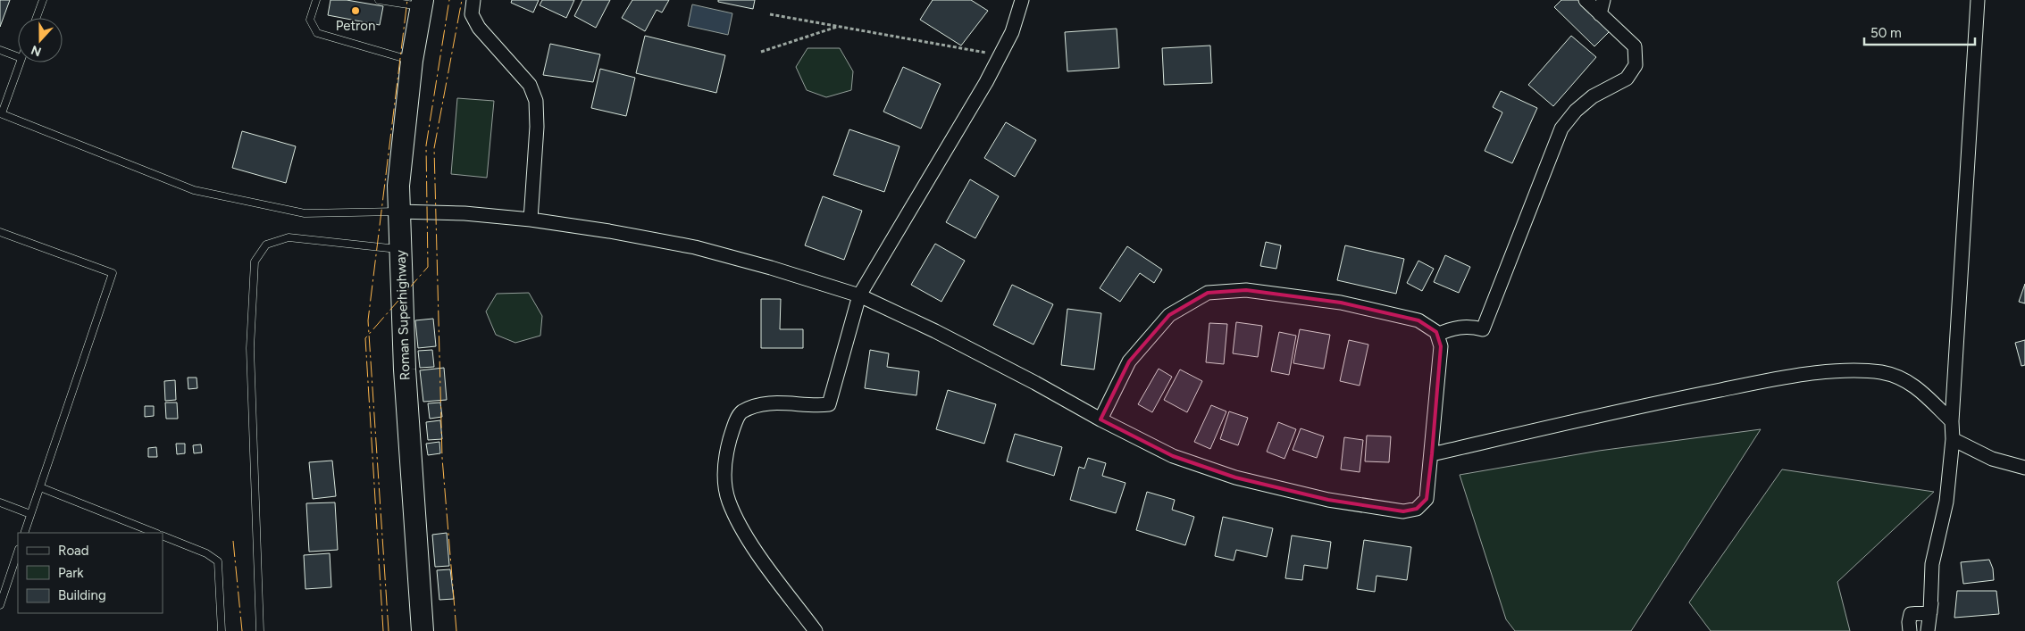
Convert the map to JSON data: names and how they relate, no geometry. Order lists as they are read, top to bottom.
{
  "streets": {
    "main road": ["Roman Superhighway"]
  },
  "places": ["Petron"],
  "legend": ["Road", "Park", "Building"],
  "scale_bar": "50 m",
  "north": "bottom"
}
